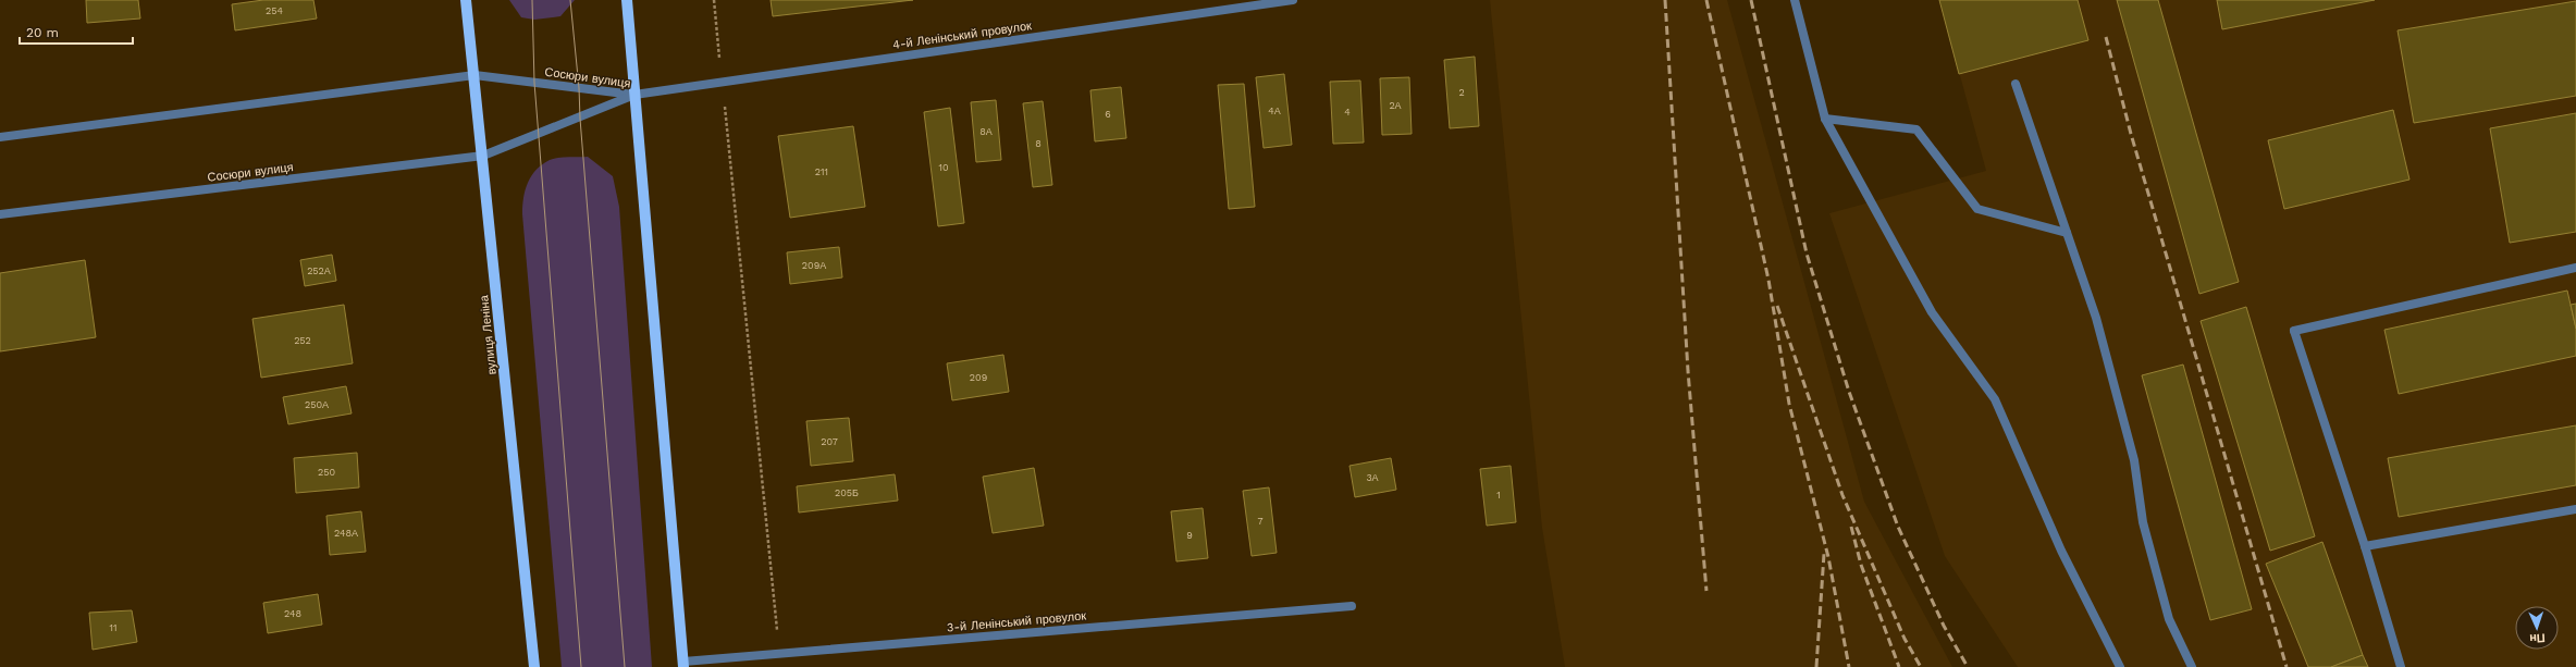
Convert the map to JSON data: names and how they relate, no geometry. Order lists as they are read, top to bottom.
{
  "streets": {
    "main road": ["вулиця Леніна"],
    "street": ["4-й Ленінський провулок", "Сосюри вулиця", "3-й Ленінський провулок"]
  },
  "crossings": [
    ["4-й Ленінський провулок", "Сосюри вулиця"],
    ["Сосюри вулиця", "вулиця Леніна"]
  ],
  "house_numbers": [
    "254",
    "2",
    "2А",
    "4А",
    "4",
    "6",
    "8А",
    "8",
    "10",
    "211",
    "209А",
    "252А",
    "252",
    "209",
    "250А",
    "207",
    "250",
    "3А",
    "205Б",
    "1",
    "7",
    "248А",
    "9",
    "248",
    "11"
  ],
  "scale_bar": "20 m",
  "north": "bottom"
}
